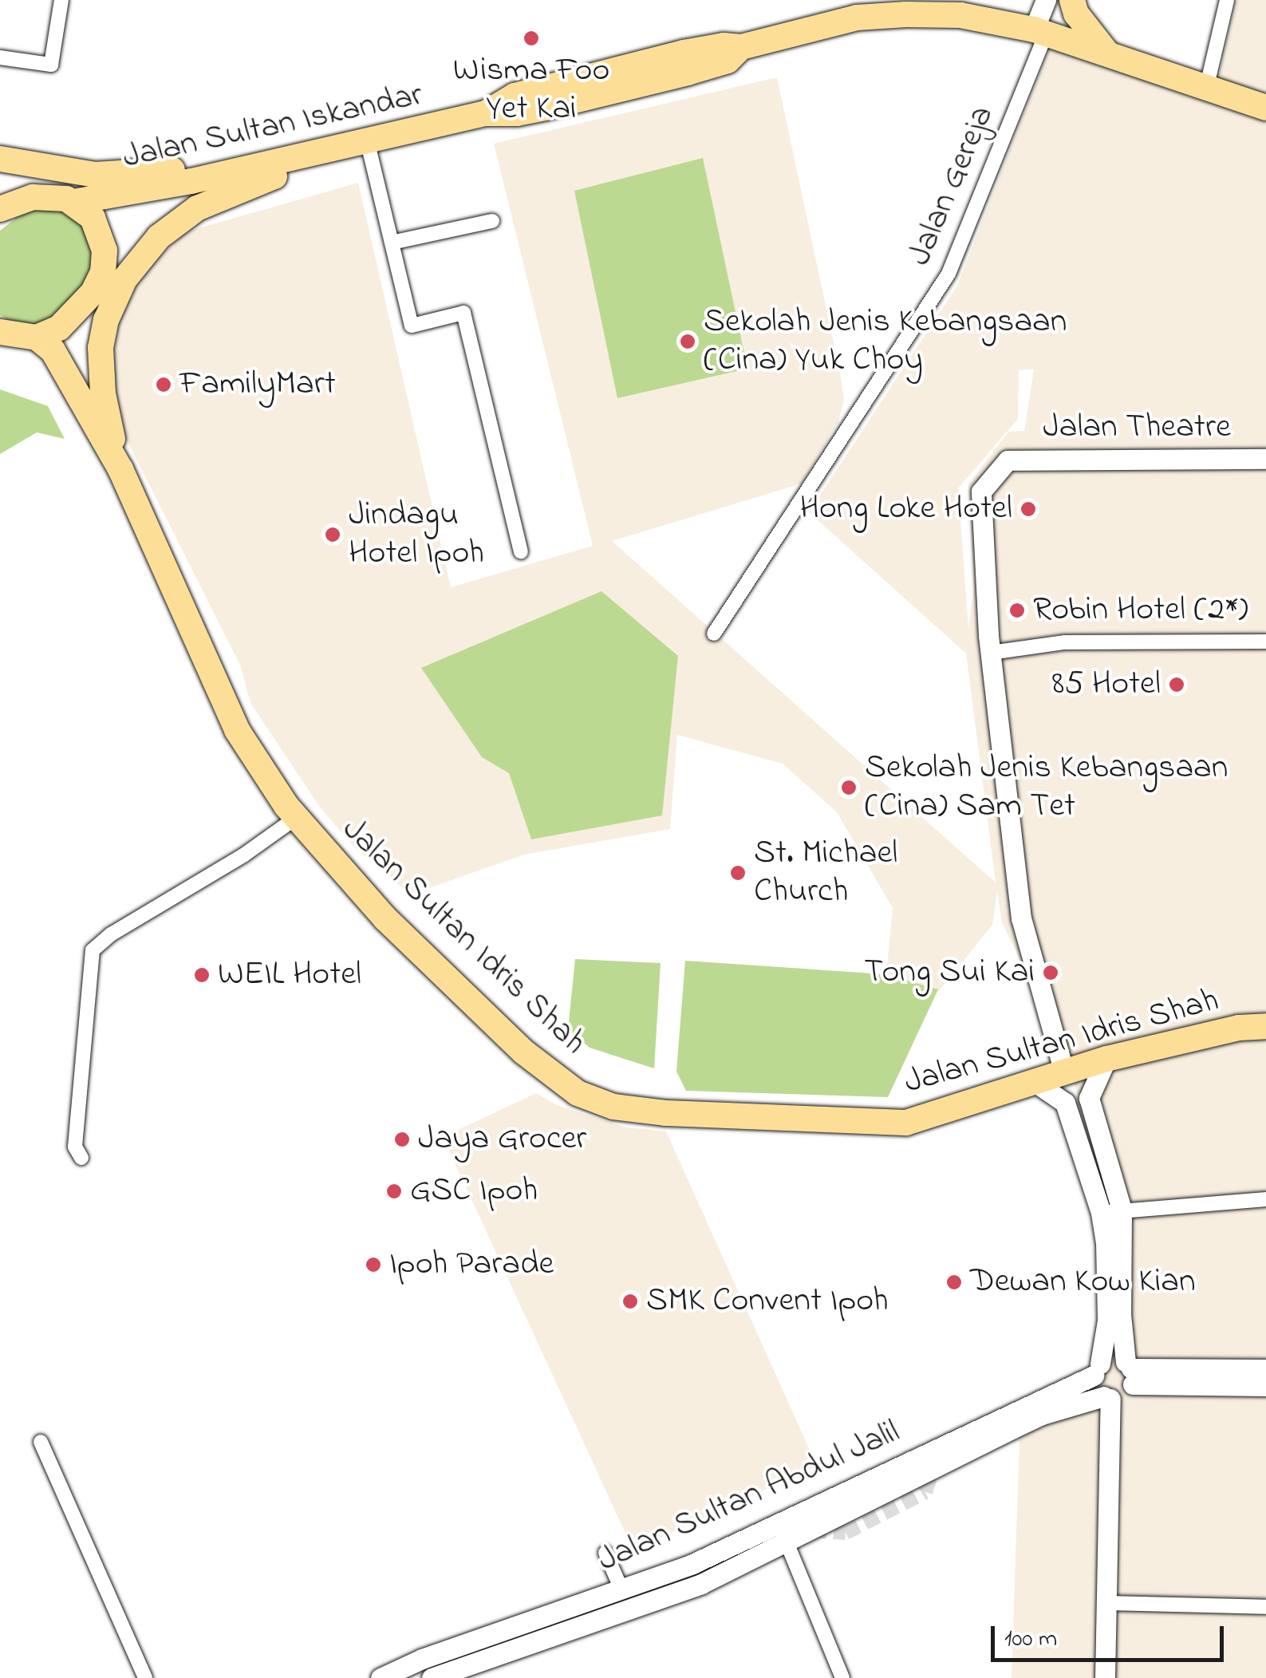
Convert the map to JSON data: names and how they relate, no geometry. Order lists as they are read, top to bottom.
{
  "streets": {
    "highway": ["Jalan Sultan Iskandar", "Jalan Sultan Idris Shah"],
    "street": ["Jalan Gereja", "Jalan Theatre", "Jalan Sultan Abdul Jalil"]
  },
  "crossings": [
    ["Jalan Sultan Iskandar", "Jalan Gereja"]
  ],
  "places": [
    "Wisma Foo Yet Kai",
    "Sekolah Jenis Kebangsaan (Cina) Yuk Choy",
    "FamilyMart",
    "Hong Loke Hotel",
    "Jindagu Hotel Ipoh",
    "Robin Hotel (2*)",
    "85 Hotel",
    "Sekolah Jenis Kebangsaan (Cina) Sam Tet",
    "St. Michael Church",
    "Tong Sui Kai",
    "WEIL Hotel",
    "Jaya Grocer",
    "GSC Ipoh",
    "Ipoh Parade",
    "Dewan Kow Kian",
    "SMK Convent Ipoh"
  ],
  "scale_bar": "100 m"
}
